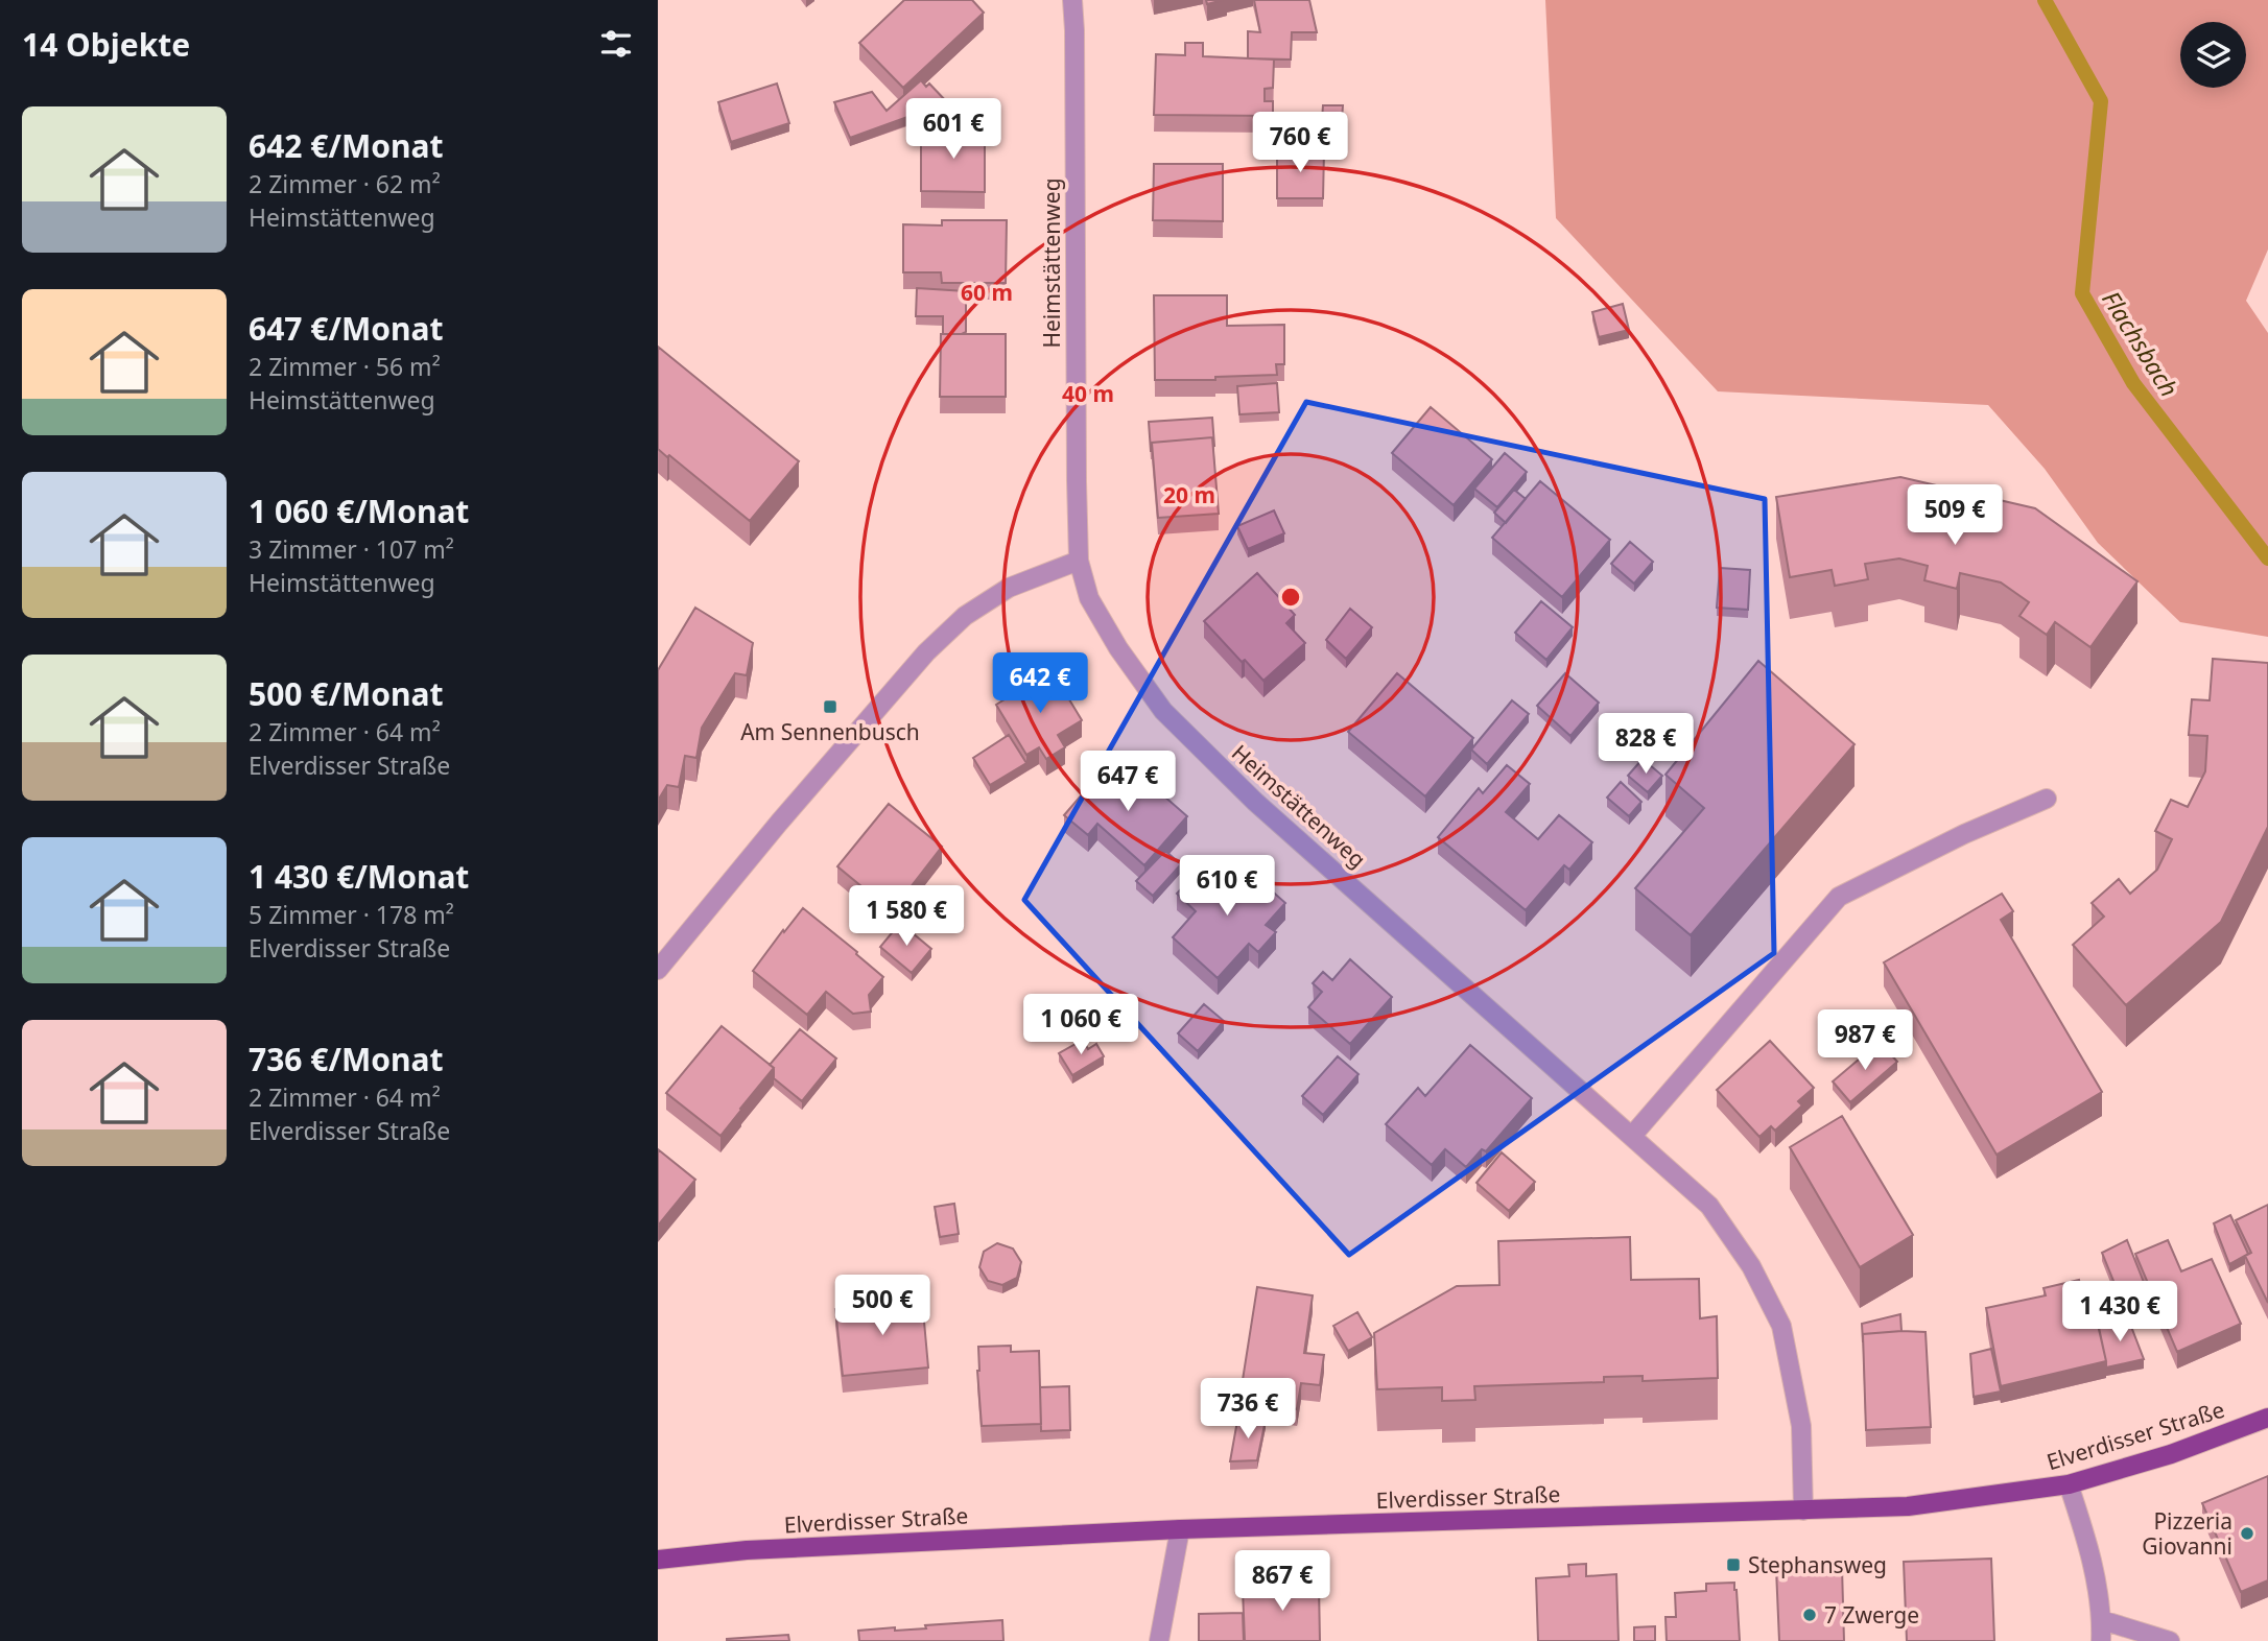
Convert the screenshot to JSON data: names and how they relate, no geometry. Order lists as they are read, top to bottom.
{
  "streets": {
    "main road": ["Elverdisser Straße"],
    "street": ["Heimstättenweg"]
  },
  "crossings": [
    ["Heimstättenweg", "Elverdisser Straße"]
  ],
  "water": ["Flachsbach"],
  "places": {
    "transit": ["Am Sennenbusch", "Stephansweg"],
    "other": ["Pizzeria Giovanni", "7 Zwerge"]
  },
  "page": {
    "heading": "14 Objekte",
    "list": [
      {
        "name": "642 €/Monat",
        "note": "2 Zimmer · 62 m² · Heimstättenweg"
      },
      {
        "name": "647 €/Monat",
        "note": "2 Zimmer · 56 m² · Heimstättenweg"
      },
      {
        "name": "1 060 €/Monat",
        "note": "3 Zimmer · 107 m² · Heimstättenweg"
      },
      {
        "name": "500 €/Monat",
        "note": "2 Zimmer · 64 m² · Elverdisser Straße"
      },
      {
        "name": "1 430 €/Monat",
        "note": "5 Zimmer · 178 m² · Elverdisser Straße"
      },
      {
        "name": "736 €/Monat",
        "note": "2 Zimmer · 64 m² · Elverdisser Straße"
      }
    ],
    "price": [
      "601 €",
      "760 €",
      "509 €",
      "642 €",
      "828 €",
      "647 €",
      "610 €",
      "1 580 €",
      "1 060 €",
      "987 €",
      "500 €",
      "1 430 €",
      "736 €",
      "867 €"
    ]
  },
  "rings": ["60 m", "40 m", "20 m"]
}
